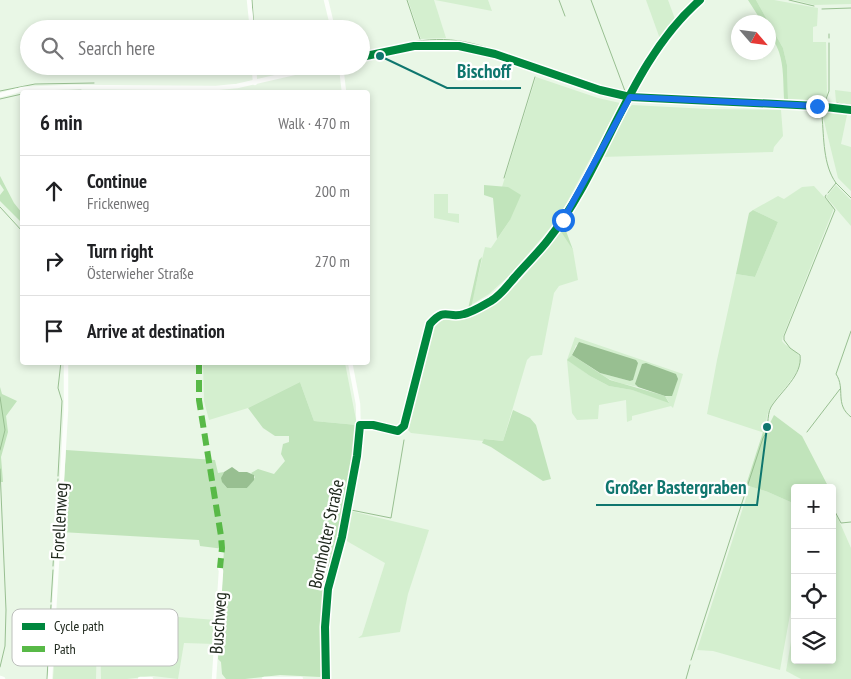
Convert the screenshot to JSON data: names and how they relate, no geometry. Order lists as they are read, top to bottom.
{
  "streets": {
    "street": ["Forellenweg", "Bornholter Straße", "Buschweg"]
  },
  "places": ["Bischoff", "Großer Bastergraben"],
  "legend": ["Cycle path", "Path"],
  "north": "bottom right",
  "page": {
    "search": "Search here",
    "heading": ["6 min", "Walk · 470 m"],
    "list": [
      ["Continue", "Frickenweg", "200 m"],
      ["Turn right", "Österwieher Straße", "270 m"],
      "Arrive at destination"
    ],
    "map_buttons": ["+", "−"]
  }
}
